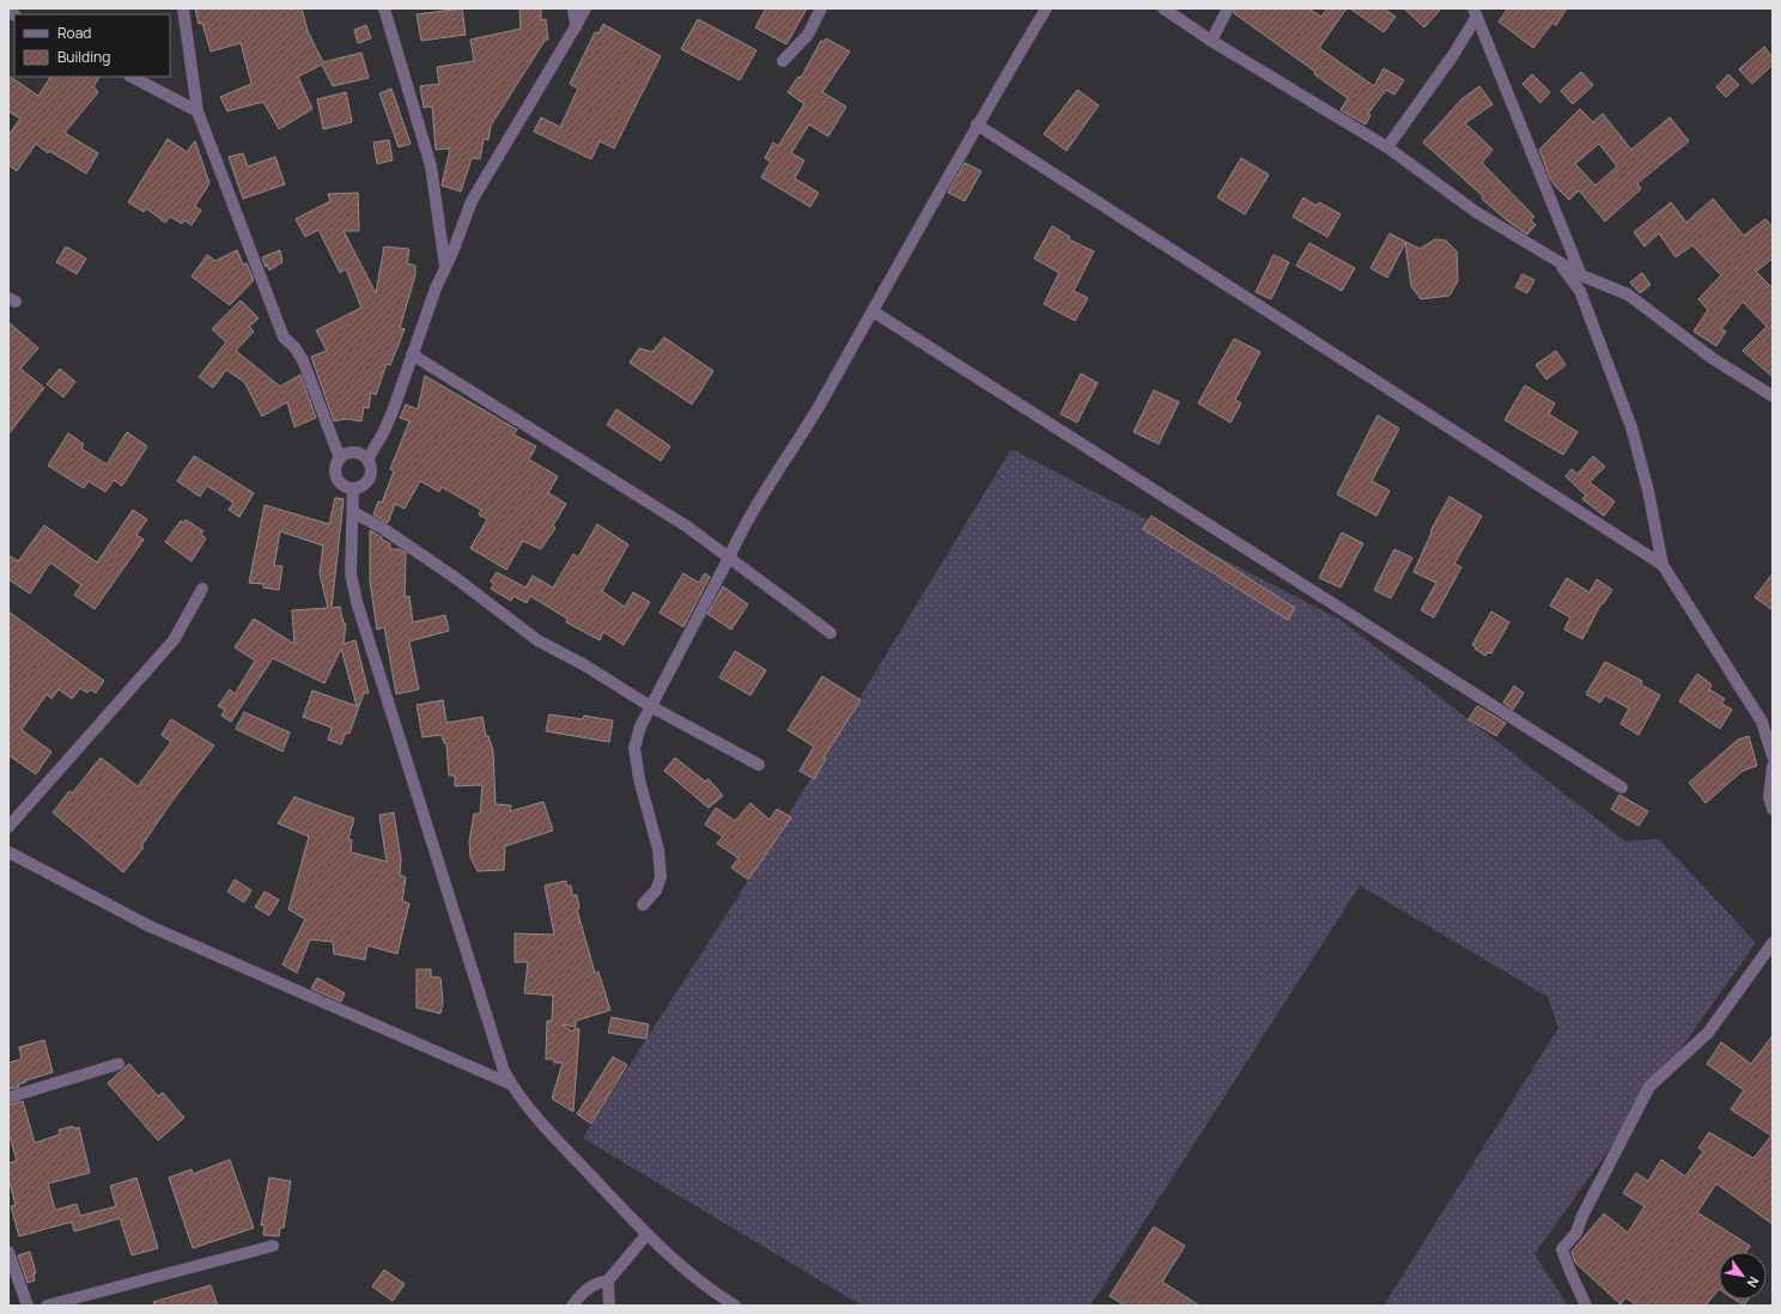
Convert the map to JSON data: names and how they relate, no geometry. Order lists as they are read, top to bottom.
{
  "legend": ["Road", "Building"],
  "north": "bottom right"
}
